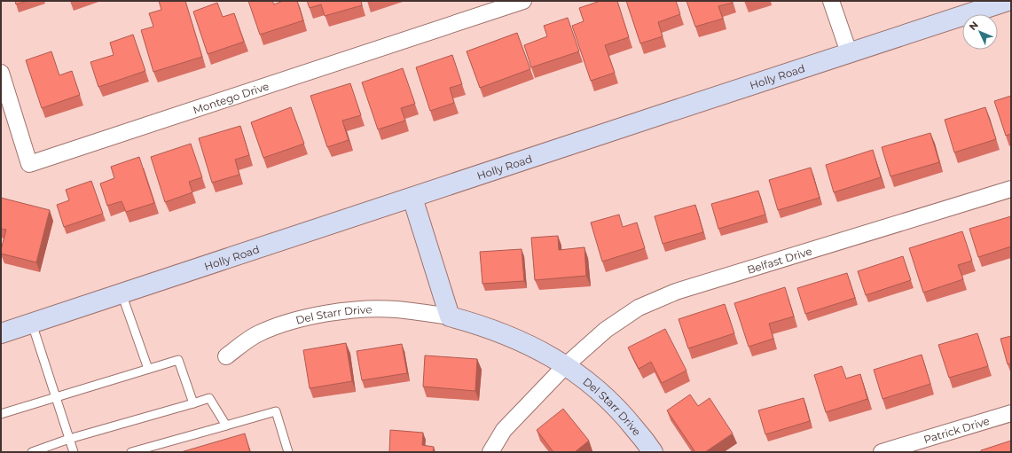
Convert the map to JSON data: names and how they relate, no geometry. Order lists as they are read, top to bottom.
{
  "streets": {
    "main road": ["Holly Road", "Del Starr Drive"],
    "street": ["Montego Drive", "Belfast Drive", "Patrick Drive"]
  },
  "crossings": [
    ["Belfast Drive", "Del Starr Drive"]
  ],
  "north": "top left"
}
